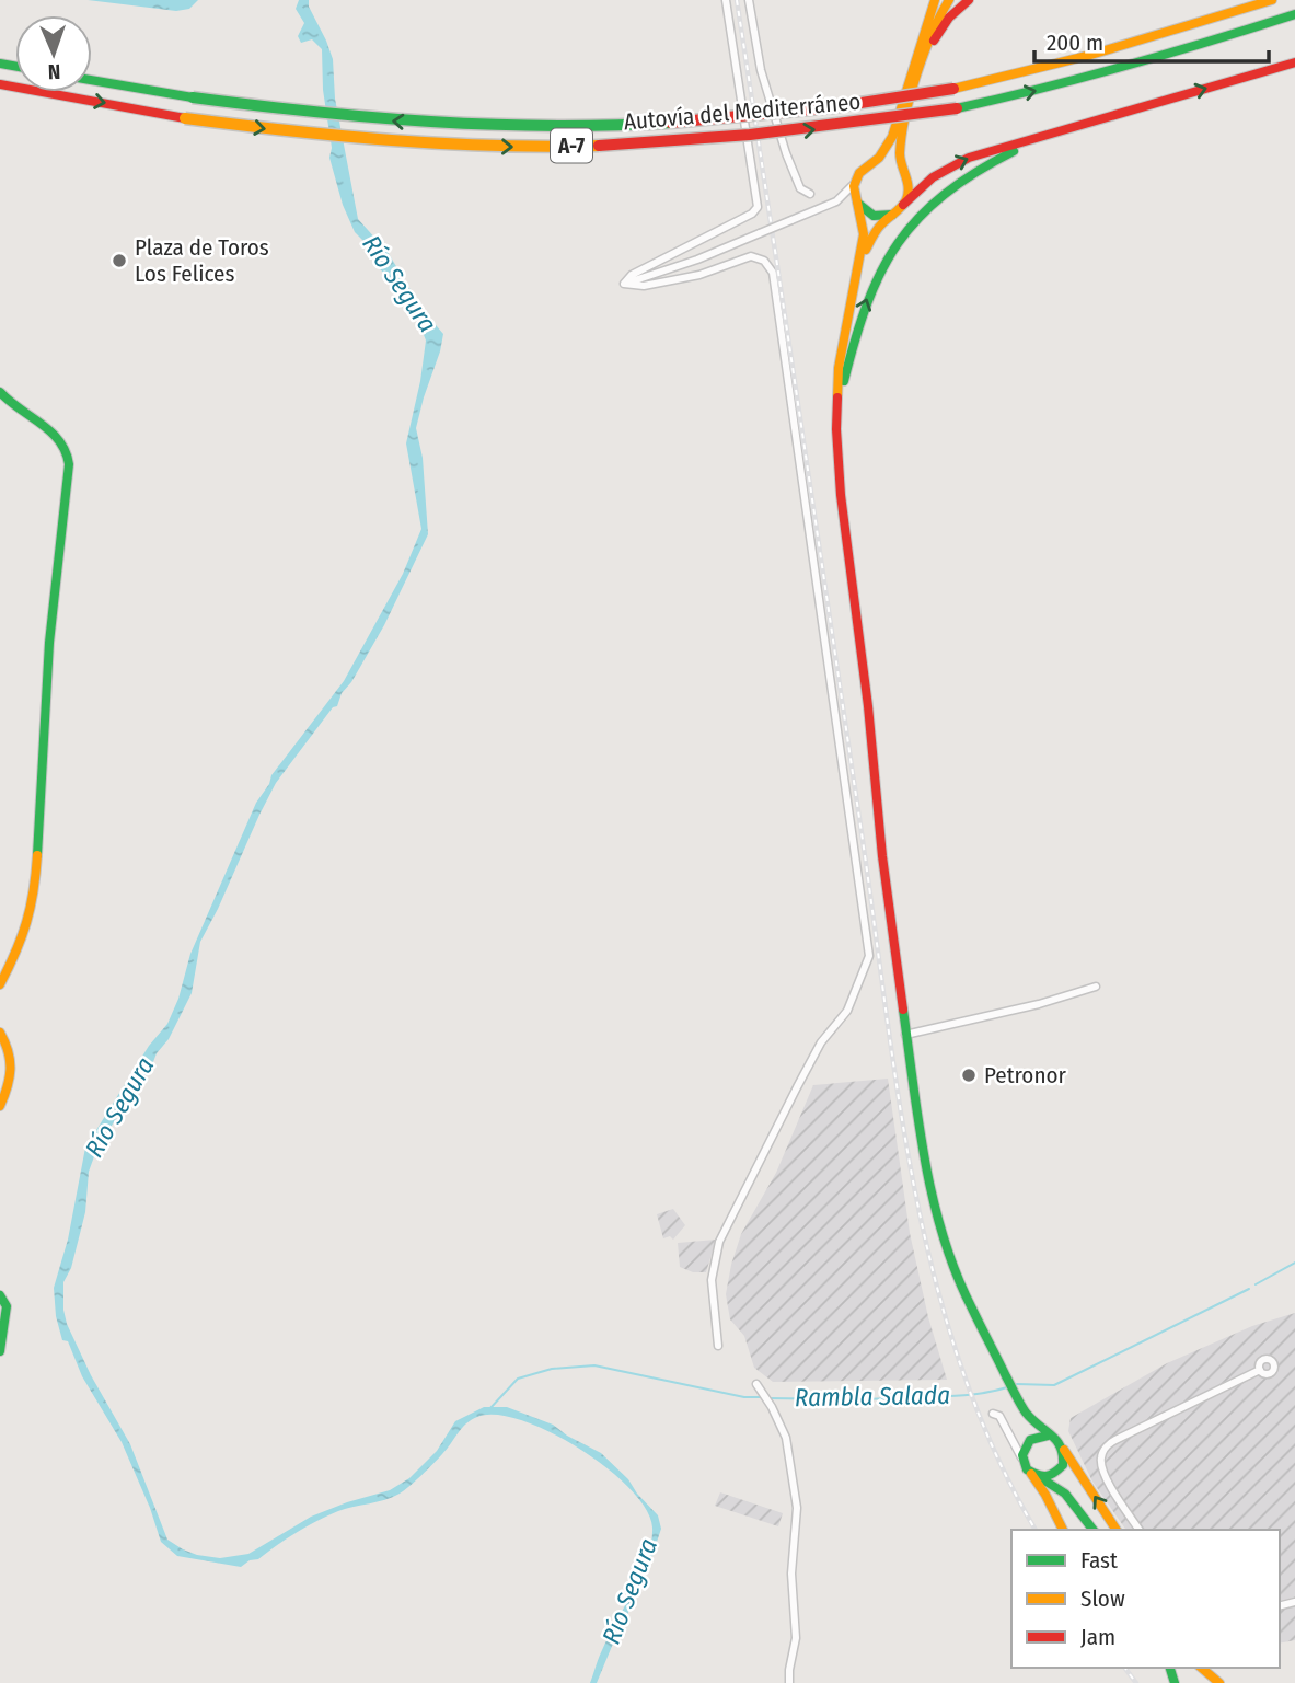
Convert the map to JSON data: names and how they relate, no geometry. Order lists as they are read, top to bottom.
{
  "streets": {
    "main road": ["Autovía del Mediterráneo", "A-7"]
  },
  "water": ["Río Segura", "Rambla Salada"],
  "places": ["Plaza de Toros Los Felices", "Petronor"],
  "legend": ["Fast", "Slow", "Jam"],
  "scale_bar": "200 m",
  "north": "bottom"
}
